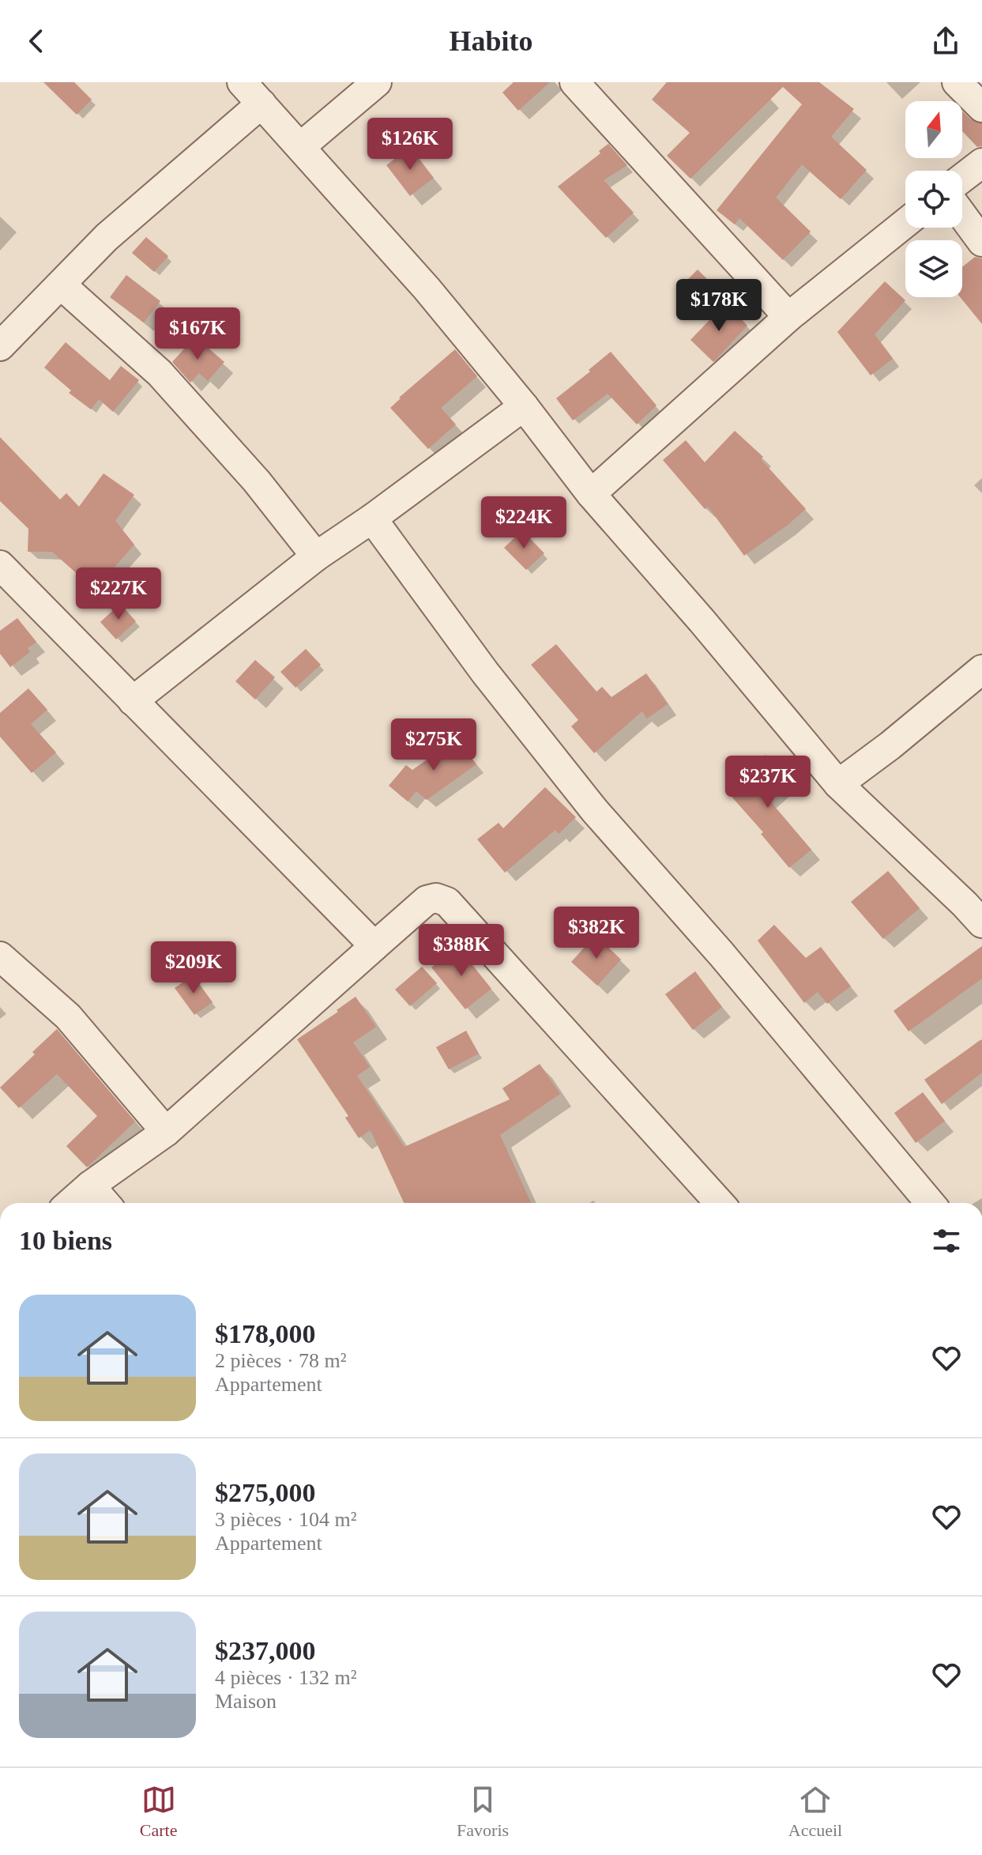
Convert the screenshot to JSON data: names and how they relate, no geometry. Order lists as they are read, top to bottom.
{
  "north": "top",
  "page": {
    "header": "Habito",
    "price": [
      "$126K",
      "$178K",
      "$167K",
      "$224K",
      "$227K",
      "$275K",
      "$237K",
      "$382K",
      "$388K",
      "$209K"
    ],
    "heading": "10 biens",
    "list": [
      {
        "name": "$178,000",
        "note": "2 pièces · 78 m² · Appartement"
      },
      {
        "name": "$275,000",
        "note": "3 pièces · 104 m² · Appartement"
      },
      {
        "name": "$237,000",
        "note": "4 pièces · 132 m² · Maison"
      }
    ],
    "tabs": ["Carte", "Favoris", "Accueil"]
  }
}
